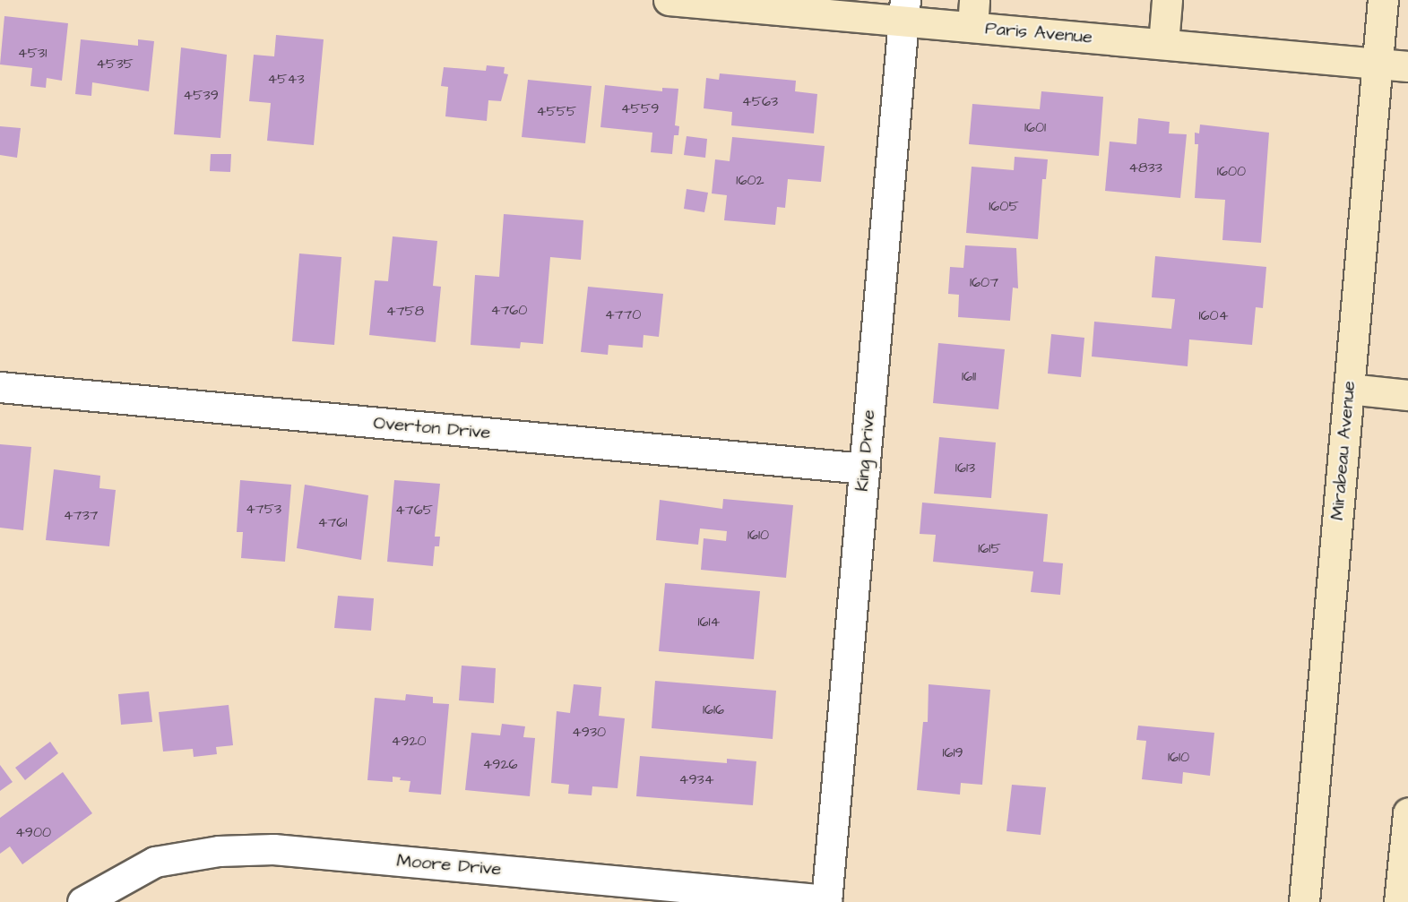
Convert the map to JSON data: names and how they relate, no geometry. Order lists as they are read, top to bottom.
{
  "streets": {
    "street": [
      "Paris Avenue",
      "Overton Drive",
      "King Drive",
      "Mirabeau Avenue",
      "Moore Drive"
    ]
  },
  "crossings": [
    ["Paris Avenue", "King Drive"],
    ["Paris Avenue", "Mirabeau Avenue"],
    ["Overton Drive", "King Drive"],
    ["King Drive", "Moore Drive"]
  ],
  "house_numbers": [
    "4531",
    "4535",
    "4543",
    "4539",
    "4563",
    "4559",
    "4555",
    "1601",
    "4833",
    "1600",
    "1602",
    "1605",
    "1607",
    "4760",
    "4758",
    "4770",
    "1604",
    "1611",
    "1613",
    "4753",
    "4765",
    "4737",
    "4761",
    "1610",
    "1615",
    "1614",
    "1616",
    "4930",
    "4920",
    "1619",
    "1610",
    "4926",
    "4934",
    "4900"
  ]
}
